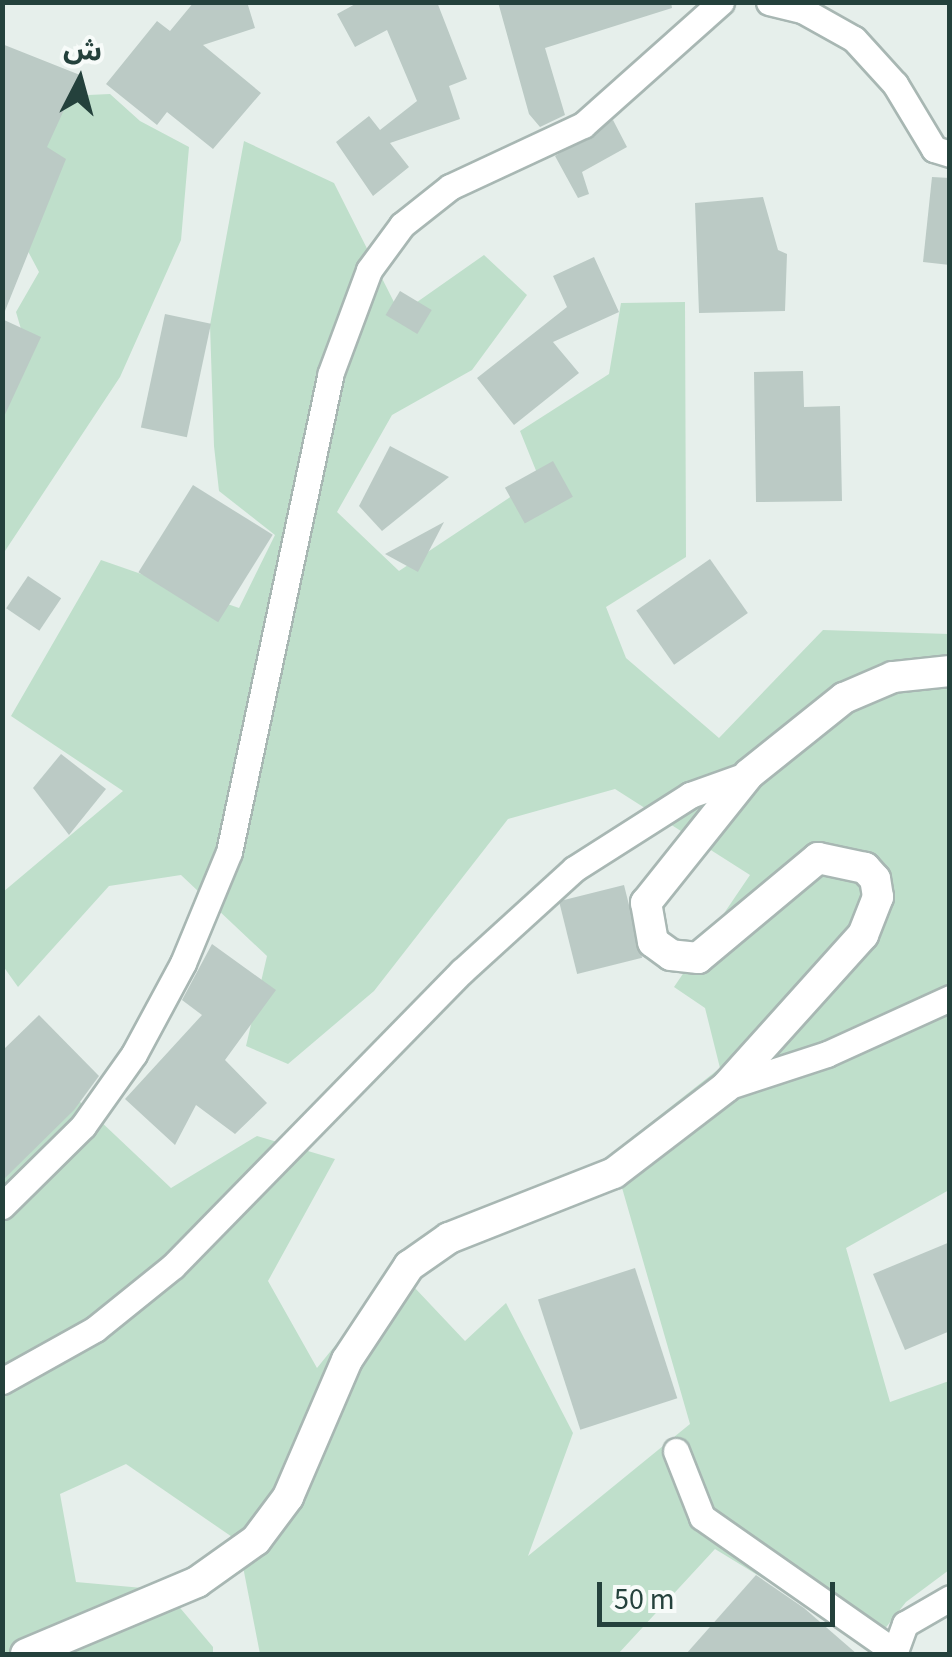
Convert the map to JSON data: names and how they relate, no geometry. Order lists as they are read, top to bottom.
{
  "scale_bar": "50 m",
  "north": "top"
}
